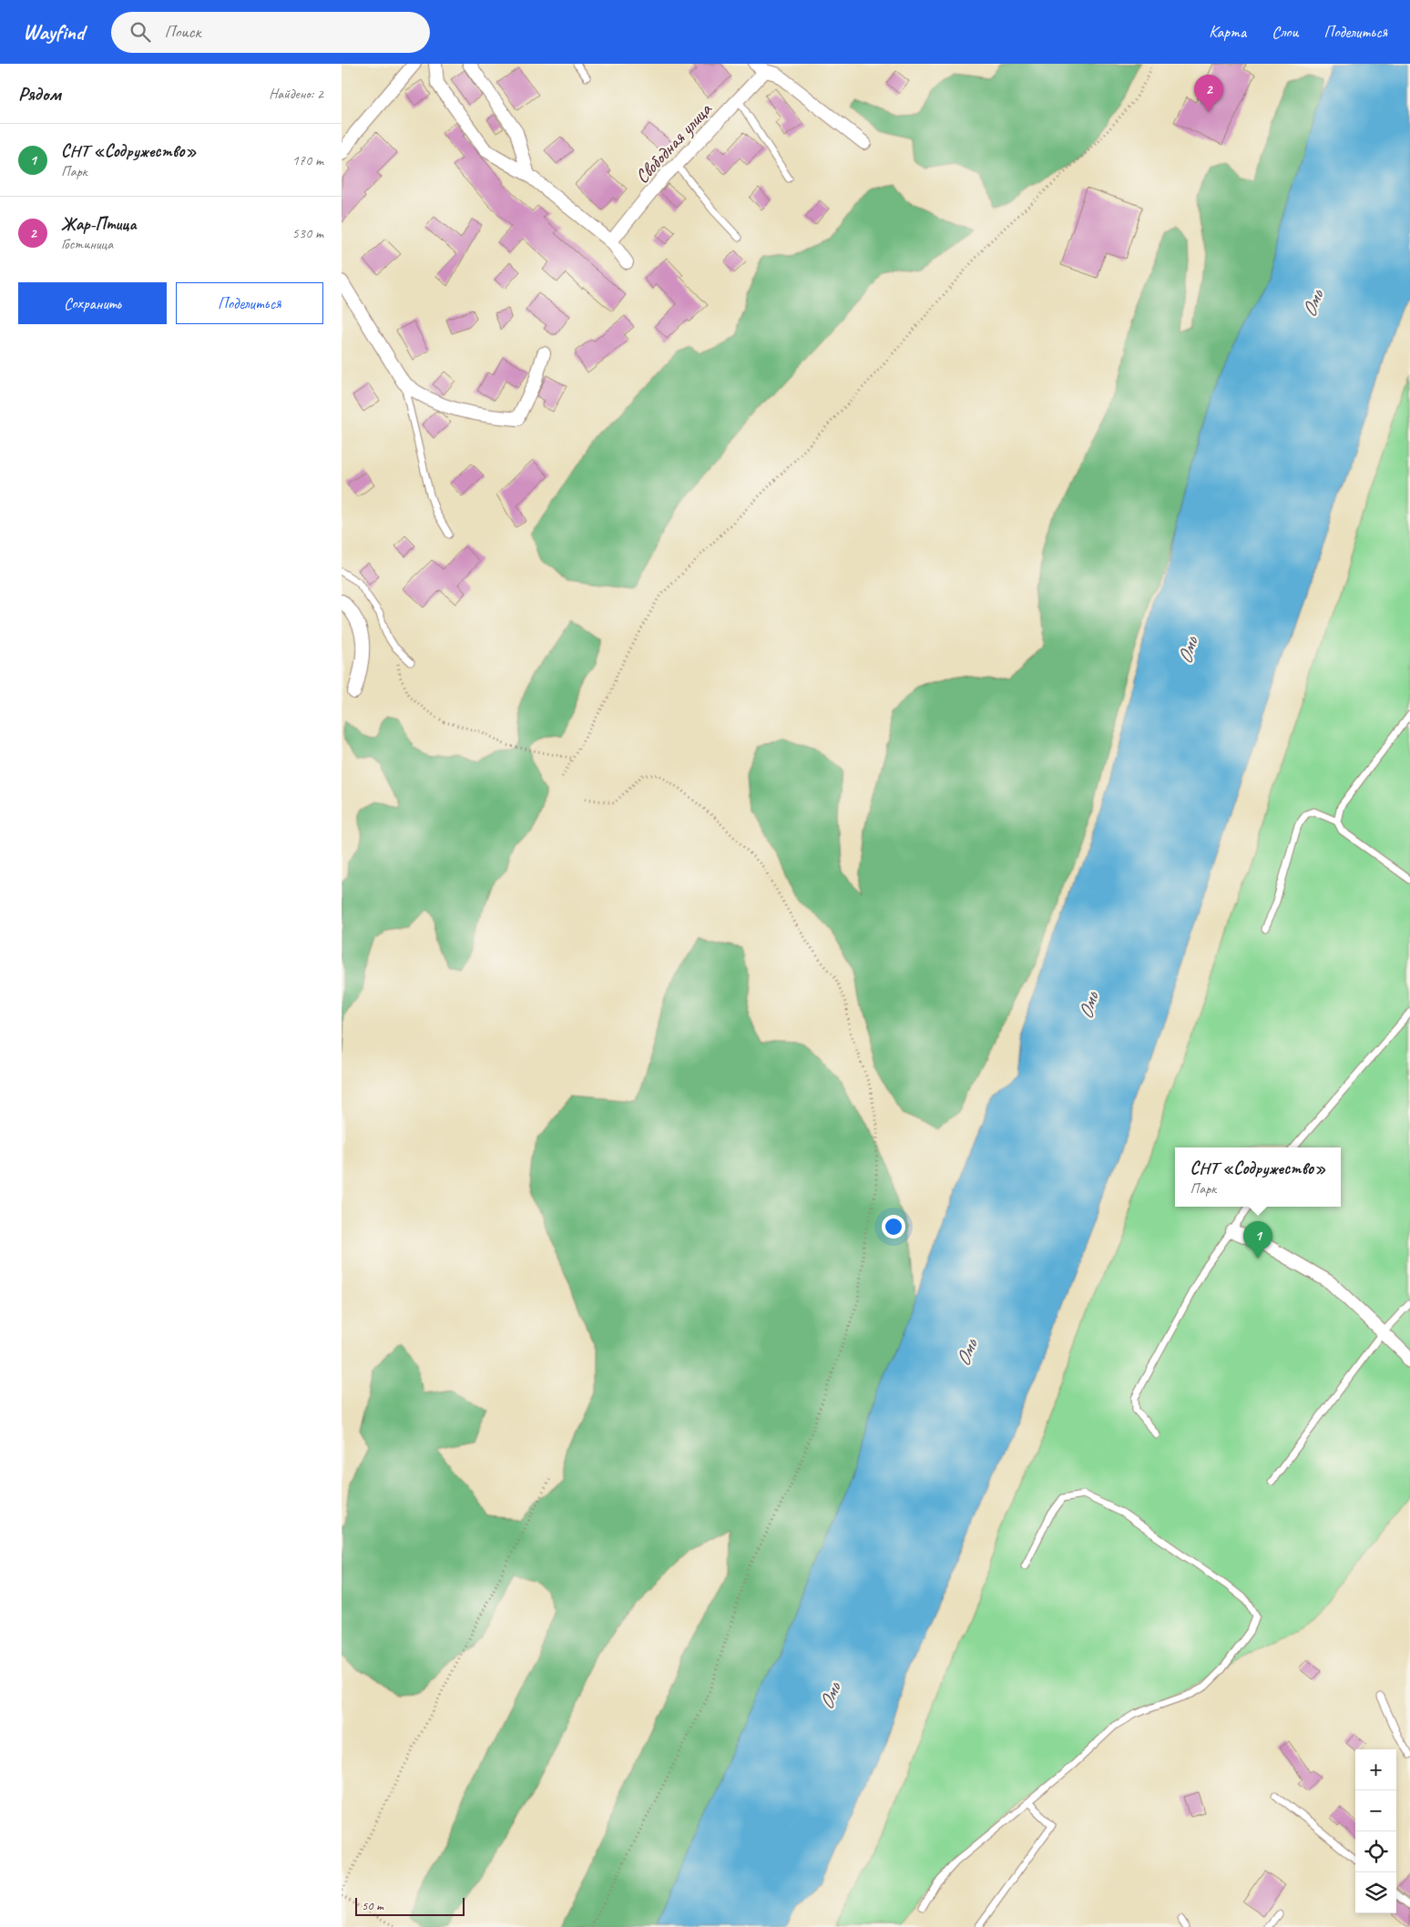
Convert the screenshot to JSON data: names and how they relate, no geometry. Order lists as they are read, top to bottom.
{
  "streets": {
    "street": ["Свободная улица"]
  },
  "water": ["Омь"],
  "scale_bar": "50 m",
  "page": {
    "header": "Wayfind",
    "search": "Поиск",
    "nav": ["Карта", "Слои", "Поделиться"],
    "heading": ["Рядом", "Найдено: 2"],
    "pins": ["2", "1"],
    "list": [
      {
        "mark": "1",
        "name": "СНТ «Содружество»",
        "note": "Парк",
        "value": "170 m"
      },
      {
        "mark": "2",
        "name": "Жар-Птица",
        "note": "Гостиница",
        "value": "530 m"
      }
    ],
    "buttons": ["Сохранить", "Поделиться"],
    "popup": ["СНТ «Содружество»", "Парк"],
    "map_buttons": ["+", "−"],
    "scale": "50 m"
  }
}
